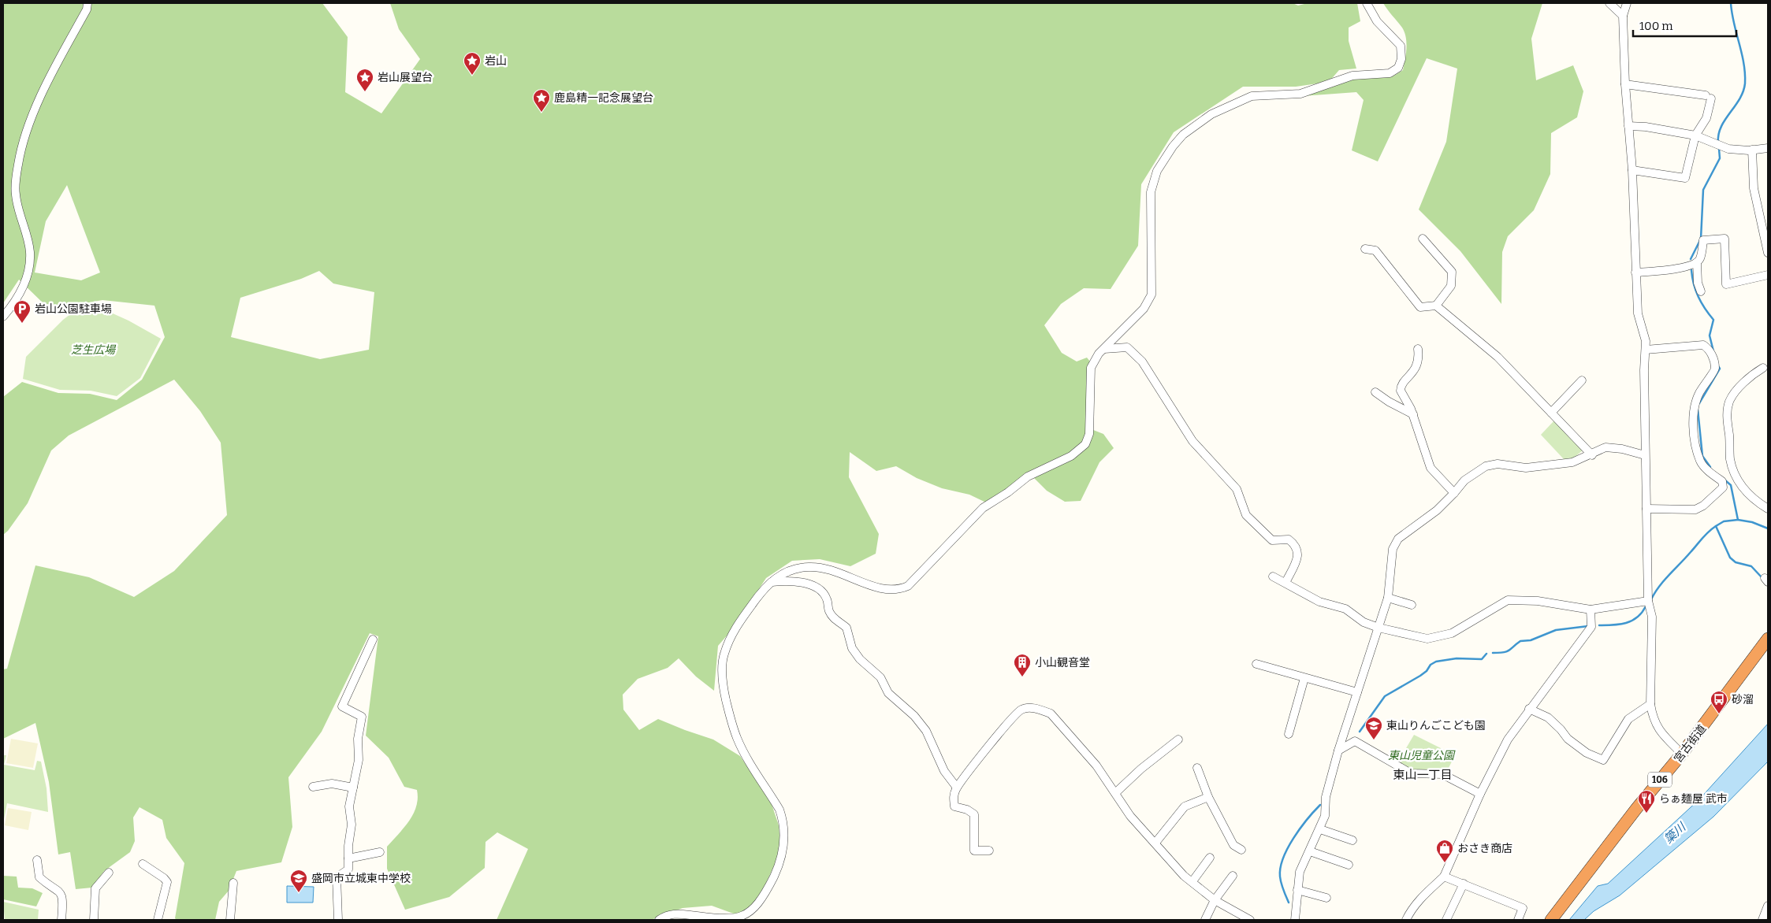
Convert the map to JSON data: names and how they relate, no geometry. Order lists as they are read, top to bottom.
{
  "streets": {
    "highway": ["宮古街道", "106"]
  },
  "districts": ["東山一丁目"],
  "water": ["簗川"],
  "parks": ["芝生広場", "東山児童公園"],
  "places": {
    "place": ["岩山", "岩山展望台", "鹿島精一記念展望台"],
    "parking": ["岩山公園駐車場"],
    "building": ["小山観音堂"],
    "bus stop": ["砂溜"],
    "school or university": ["東山りんごこども園", "盛岡市立城東中学校"],
    "restaurant": ["らぁ麺屋 武市"],
    "shop": ["おさき商店"]
  },
  "scale_bar": "100 m"
}
